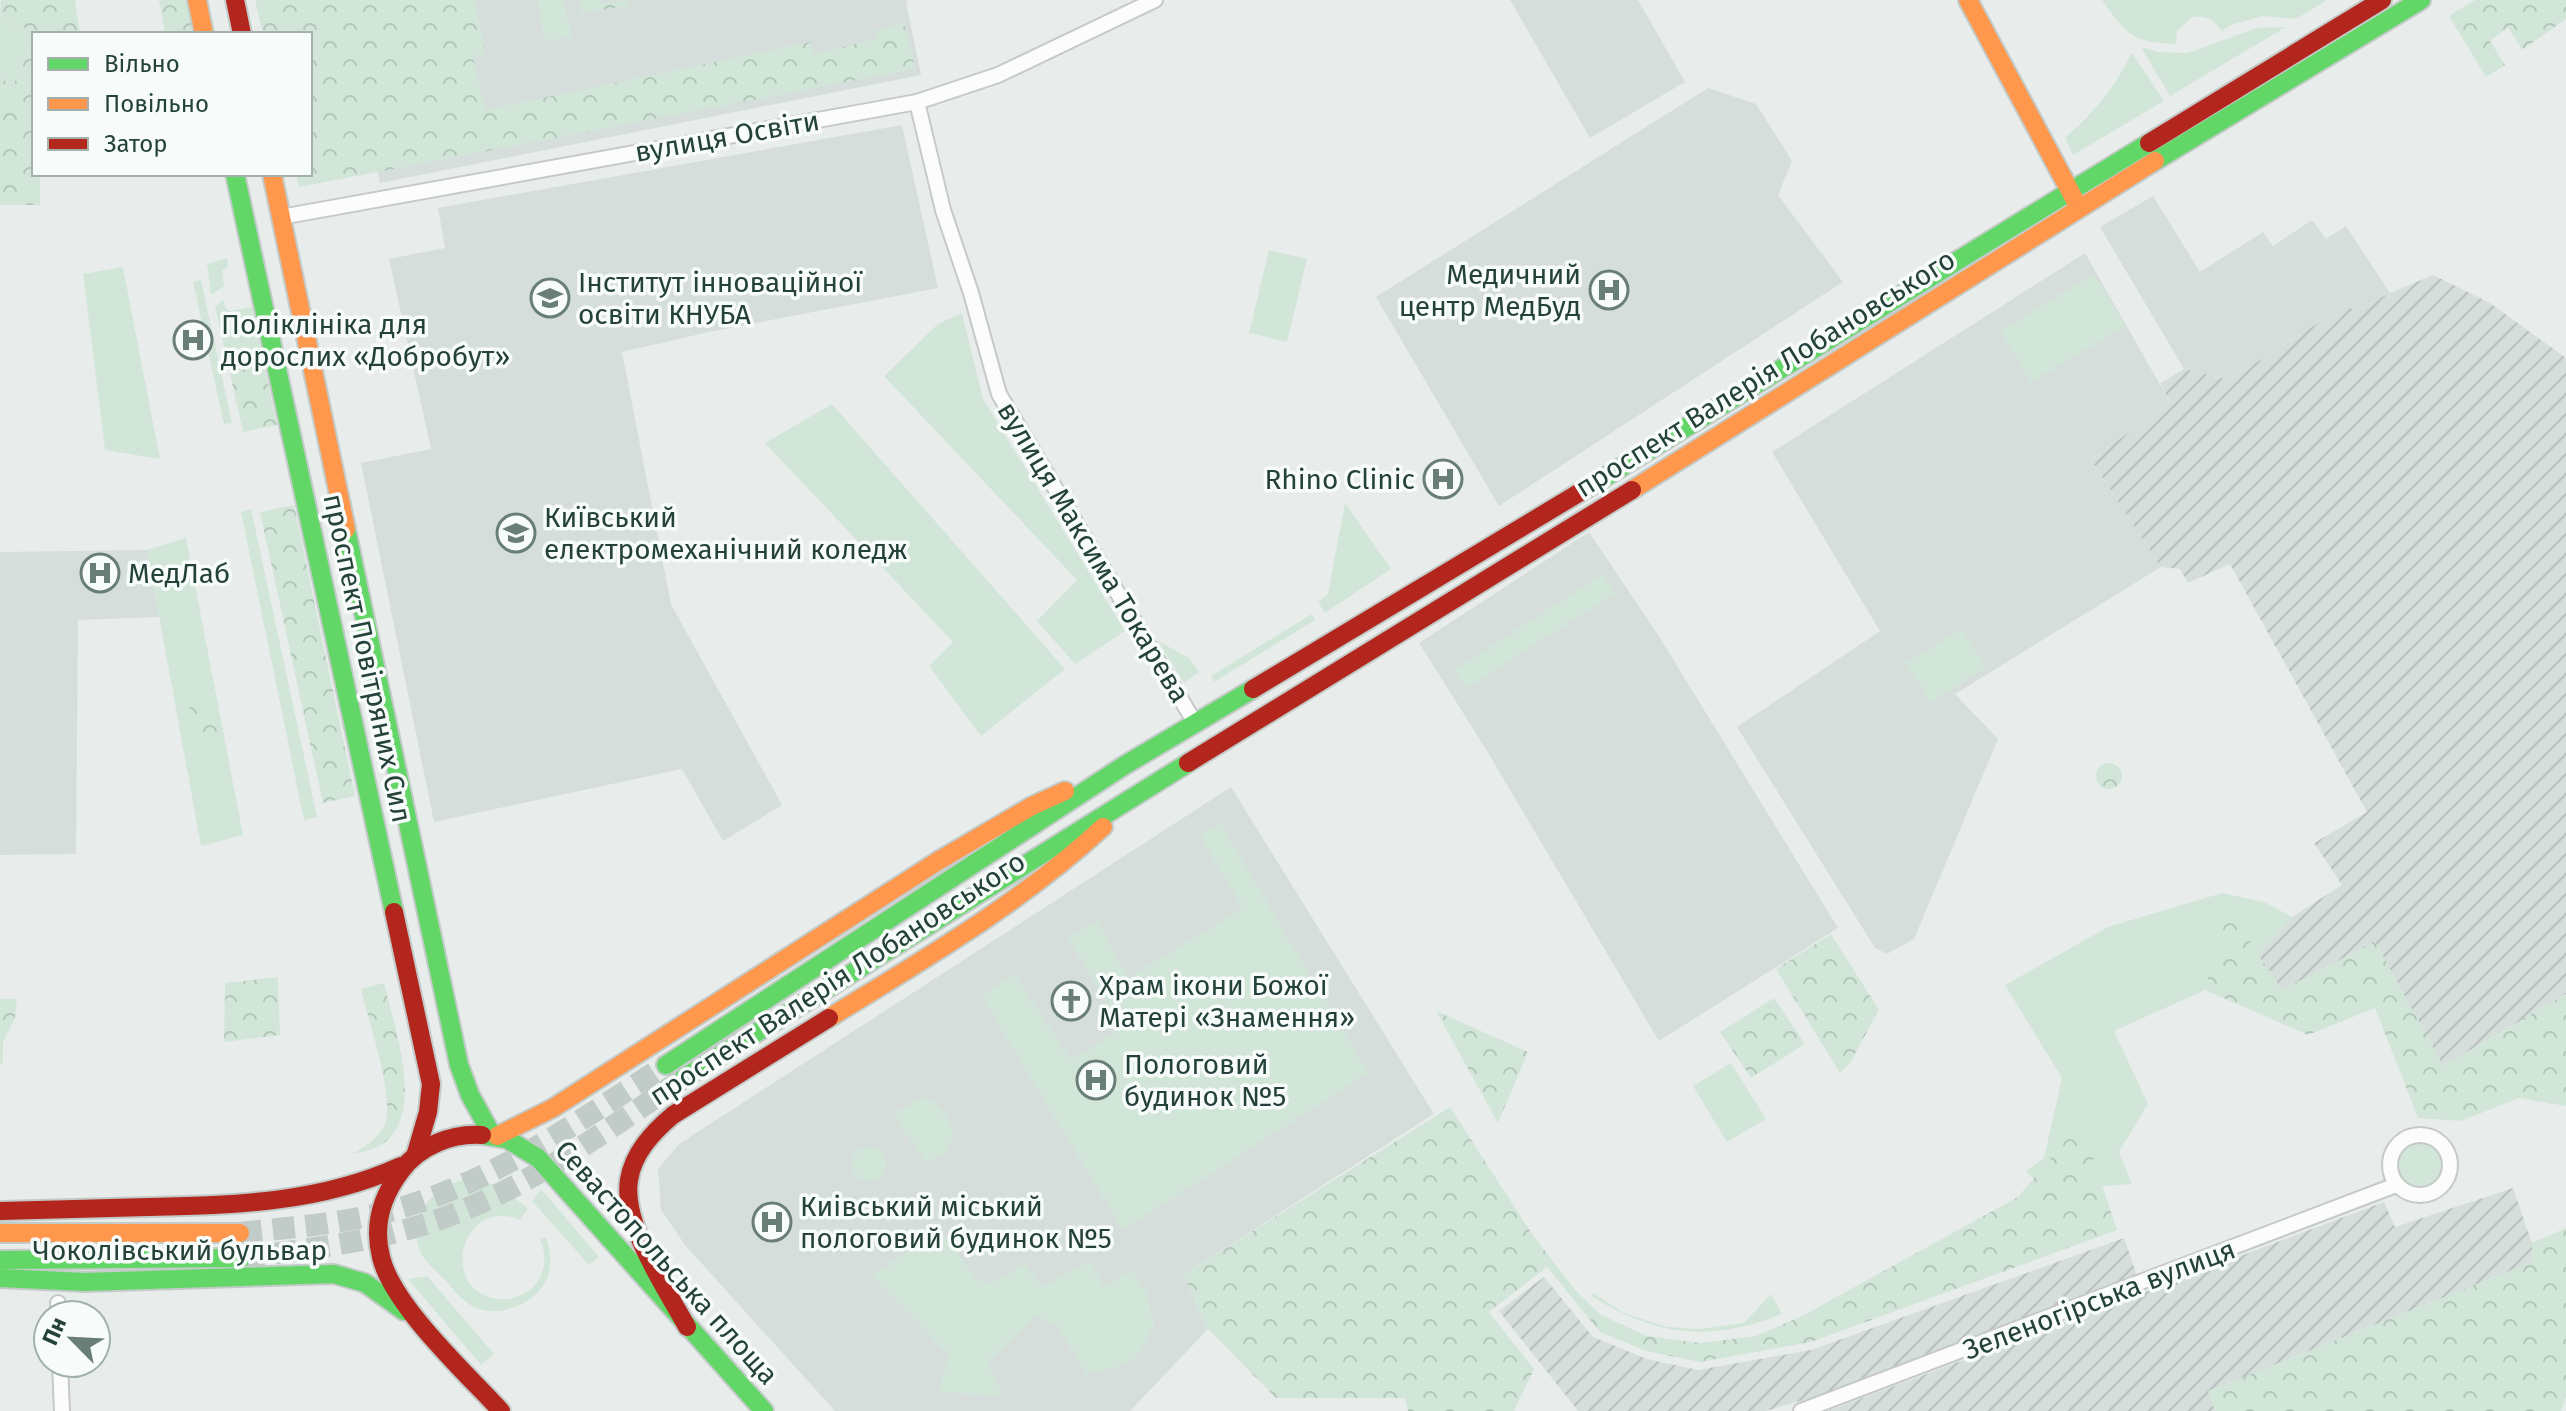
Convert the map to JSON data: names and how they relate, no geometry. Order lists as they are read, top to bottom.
{
  "streets": {
    "main road": [
      "проспект Валерія Лобановського",
      "проспект Повітряних Сил",
      "Чоколівський бульвар",
      "Севастопольська площа"
    ],
    "street": ["вулиця Освіти", "вулиця Максима Токарева", "Зеленогірська вулиця"]
  },
  "crossings": [
    ["вулиця Освіти", "вулиця Максима Токарева"],
    ["вулиця Освіти", "проспект Повітряних Сил"],
    ["проспект Валерія Лобановського", "вулиця Максима Токарева"],
    ["проспект Валерія Лобановського", "проспект Повітряних Сил"],
    ["проспект Валерія Лобановського", "Севастопольська площа"],
    ["проспект Повітряних Сил", "Чоколівський бульвар"],
    ["проспект Повітряних Сил", "Севастопольська площа"]
  ],
  "places": {
    "hospital": [
      "Медичний центр МедБуд",
      "Поліклініка для дорослих «Добробут»",
      "Rhino Clinic",
      "МедЛаб",
      "Пологовий будинок №5",
      "Киівський міський пологовий будинок №5"
    ],
    "school or university": ["Інститут інноваційної освіти КНУБА", "Київський електромеханічний коледж"],
    "church": ["Храм ікони Божої Матері «Знамення»"]
  },
  "legend": ["Вільно", "Повільно", "Затор"],
  "north": "top left"
}
